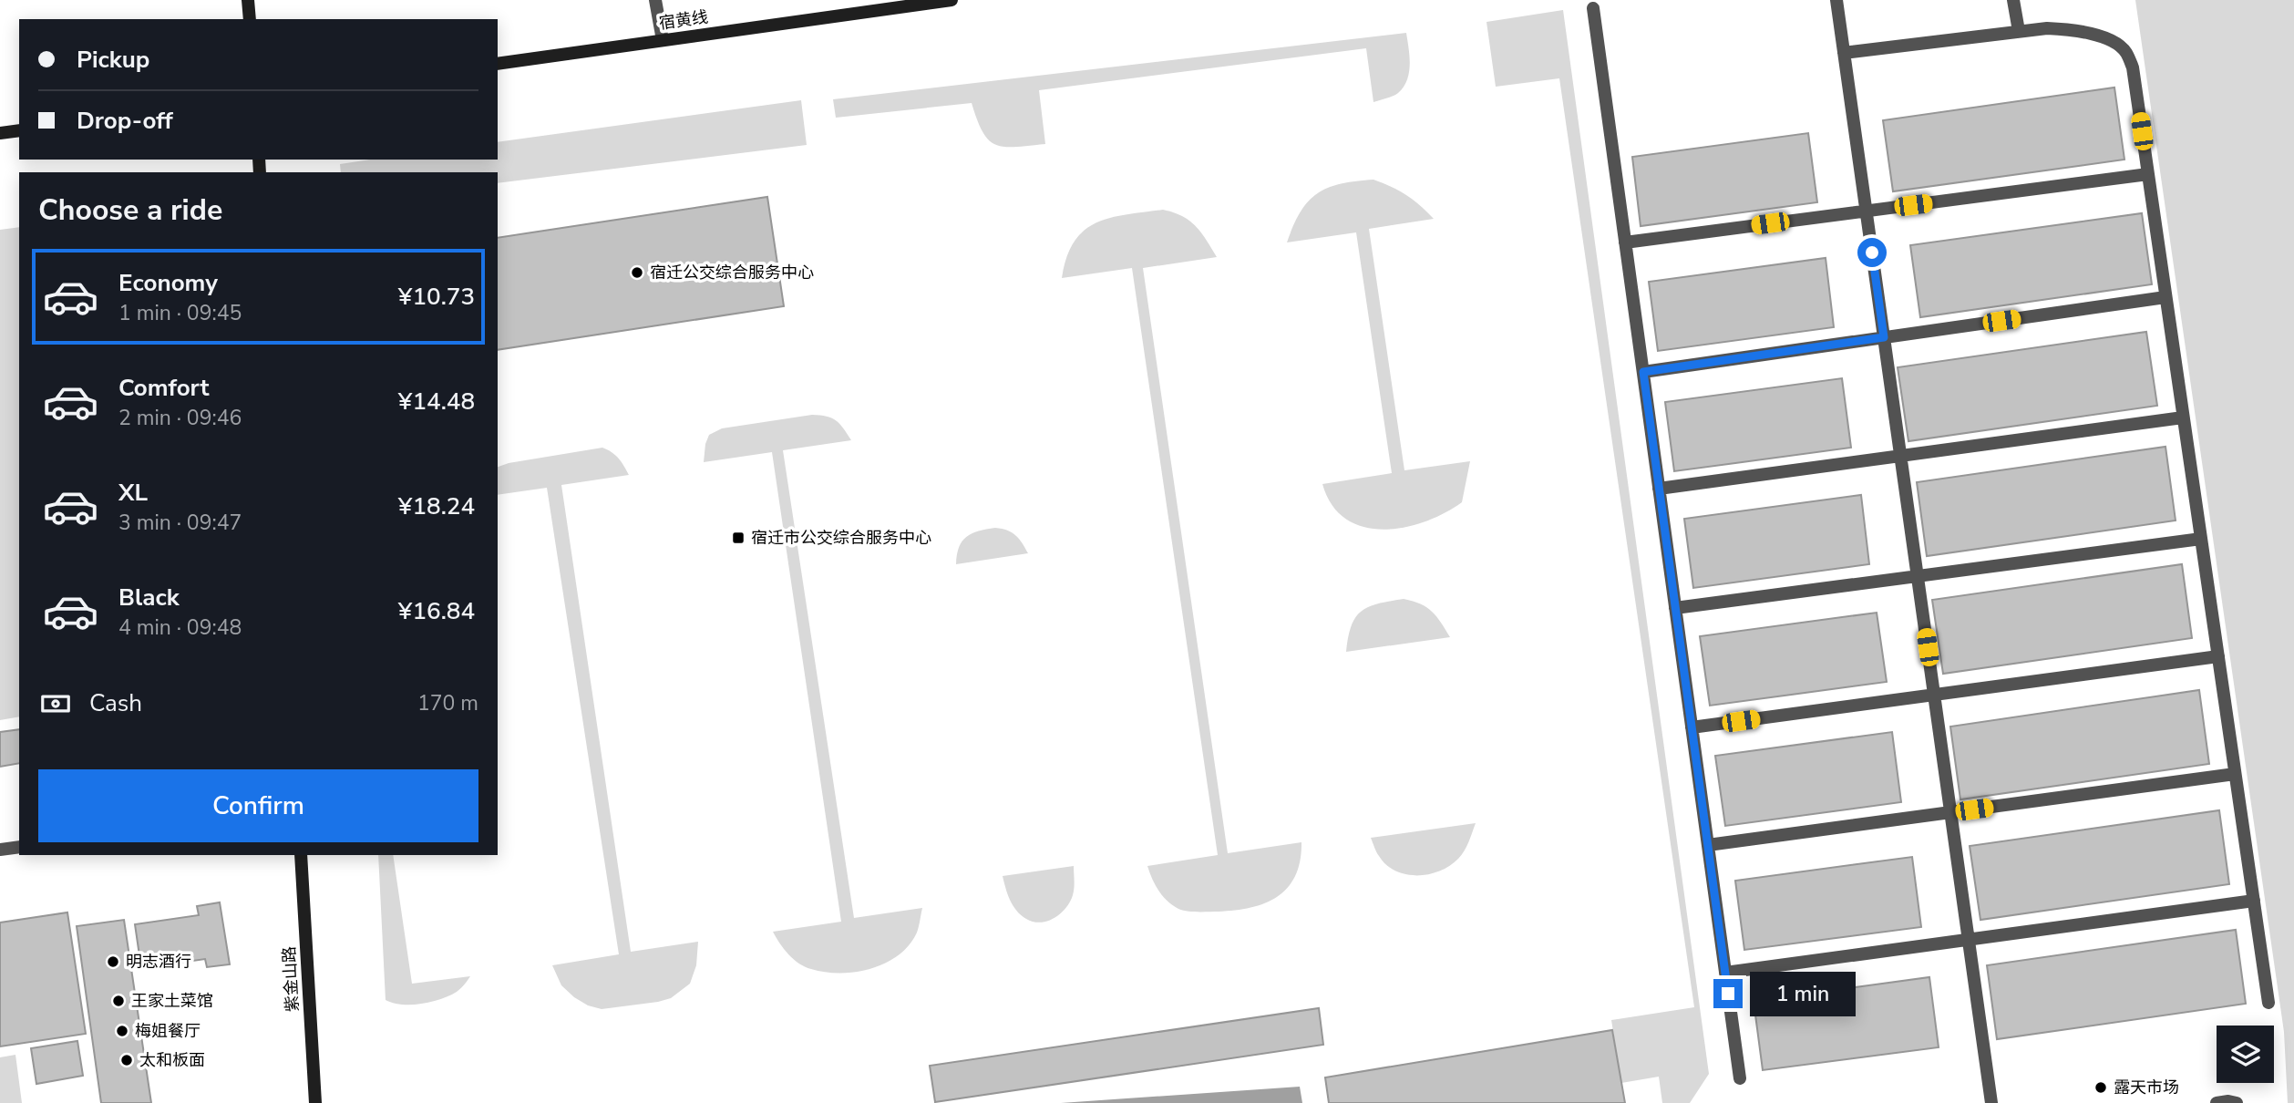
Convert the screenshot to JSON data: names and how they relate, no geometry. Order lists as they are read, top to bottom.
{
  "streets": {
    "main road": ["宿黄线", "紫金山路"]
  },
  "places": {
    "other": [
      "宿迁公交综合服务中心",
      "明志酒行",
      "王家土菜馆",
      "梅姐餐厅",
      "太和板面",
      "露天市场"
    ],
    "transit": ["宿迁市公交综合服务中心"]
  },
  "page": {
    "banner": ["Pickup", "Drop-off"],
    "heading": "Choose a ride",
    "list": [
      {
        "name": "Economy",
        "note": "1 min · 09:45",
        "value": "¥10.73"
      },
      {
        "name": "Comfort",
        "note": "2 min · 09:46",
        "value": "¥14.48"
      },
      {
        "name": "XL",
        "note": "3 min · 09:47",
        "value": "¥18.24"
      },
      {
        "name": "Black",
        "note": "4 min · 09:48",
        "value": "¥16.84"
      }
    ],
    "pay": ["Cash", "170 m"],
    "buttons": "Confirm",
    "bubble": "1 min"
  }
}
